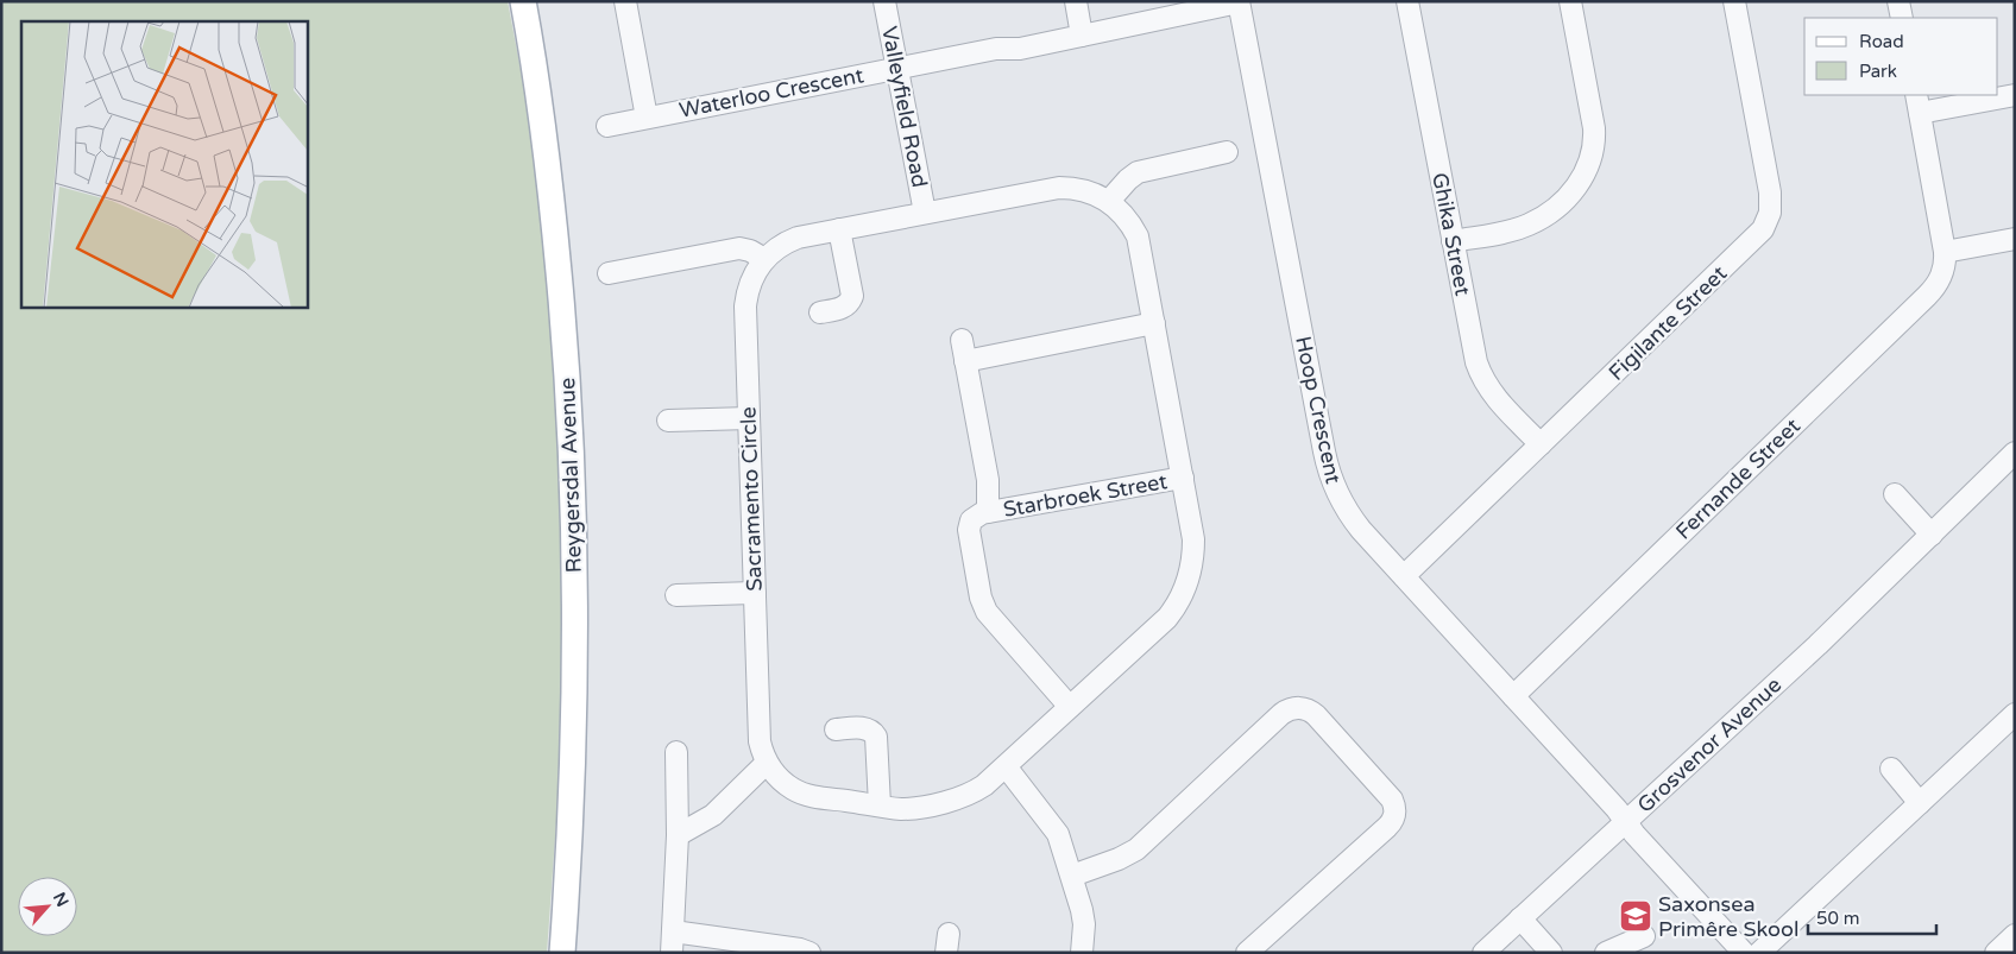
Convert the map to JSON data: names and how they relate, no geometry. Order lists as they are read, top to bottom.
{
  "streets": {
    "main road": ["Reygersdal Avenue"],
    "street": [
      "Waterloo Crescent",
      "Valleyfield Road",
      "Ghika Street",
      "Figilante Street",
      "Hoop Crescent",
      "Fernande Street",
      "Starbroek Street",
      "Sacramento Circle",
      "Grosvenor Avenue"
    ]
  },
  "crossings": [
    ["Waterloo Crescent", "Valleyfield Road"],
    ["Waterloo Crescent", "Hoop Crescent"],
    ["Valleyfield Road", "Sacramento Circle"],
    ["Ghika Street", "Figilante Street"],
    ["Figilante Street", "Hoop Crescent"],
    ["Hoop Crescent", "Fernande Street"],
    ["Hoop Crescent", "Grosvenor Avenue"],
    ["Starbroek Street", "Sacramento Circle"]
  ],
  "places": {
    "school or university": ["Saxonsea Primêre Skool"]
  },
  "legend": ["Road", "Park"],
  "scale_bar": "50 m",
  "north": "top right"
}
